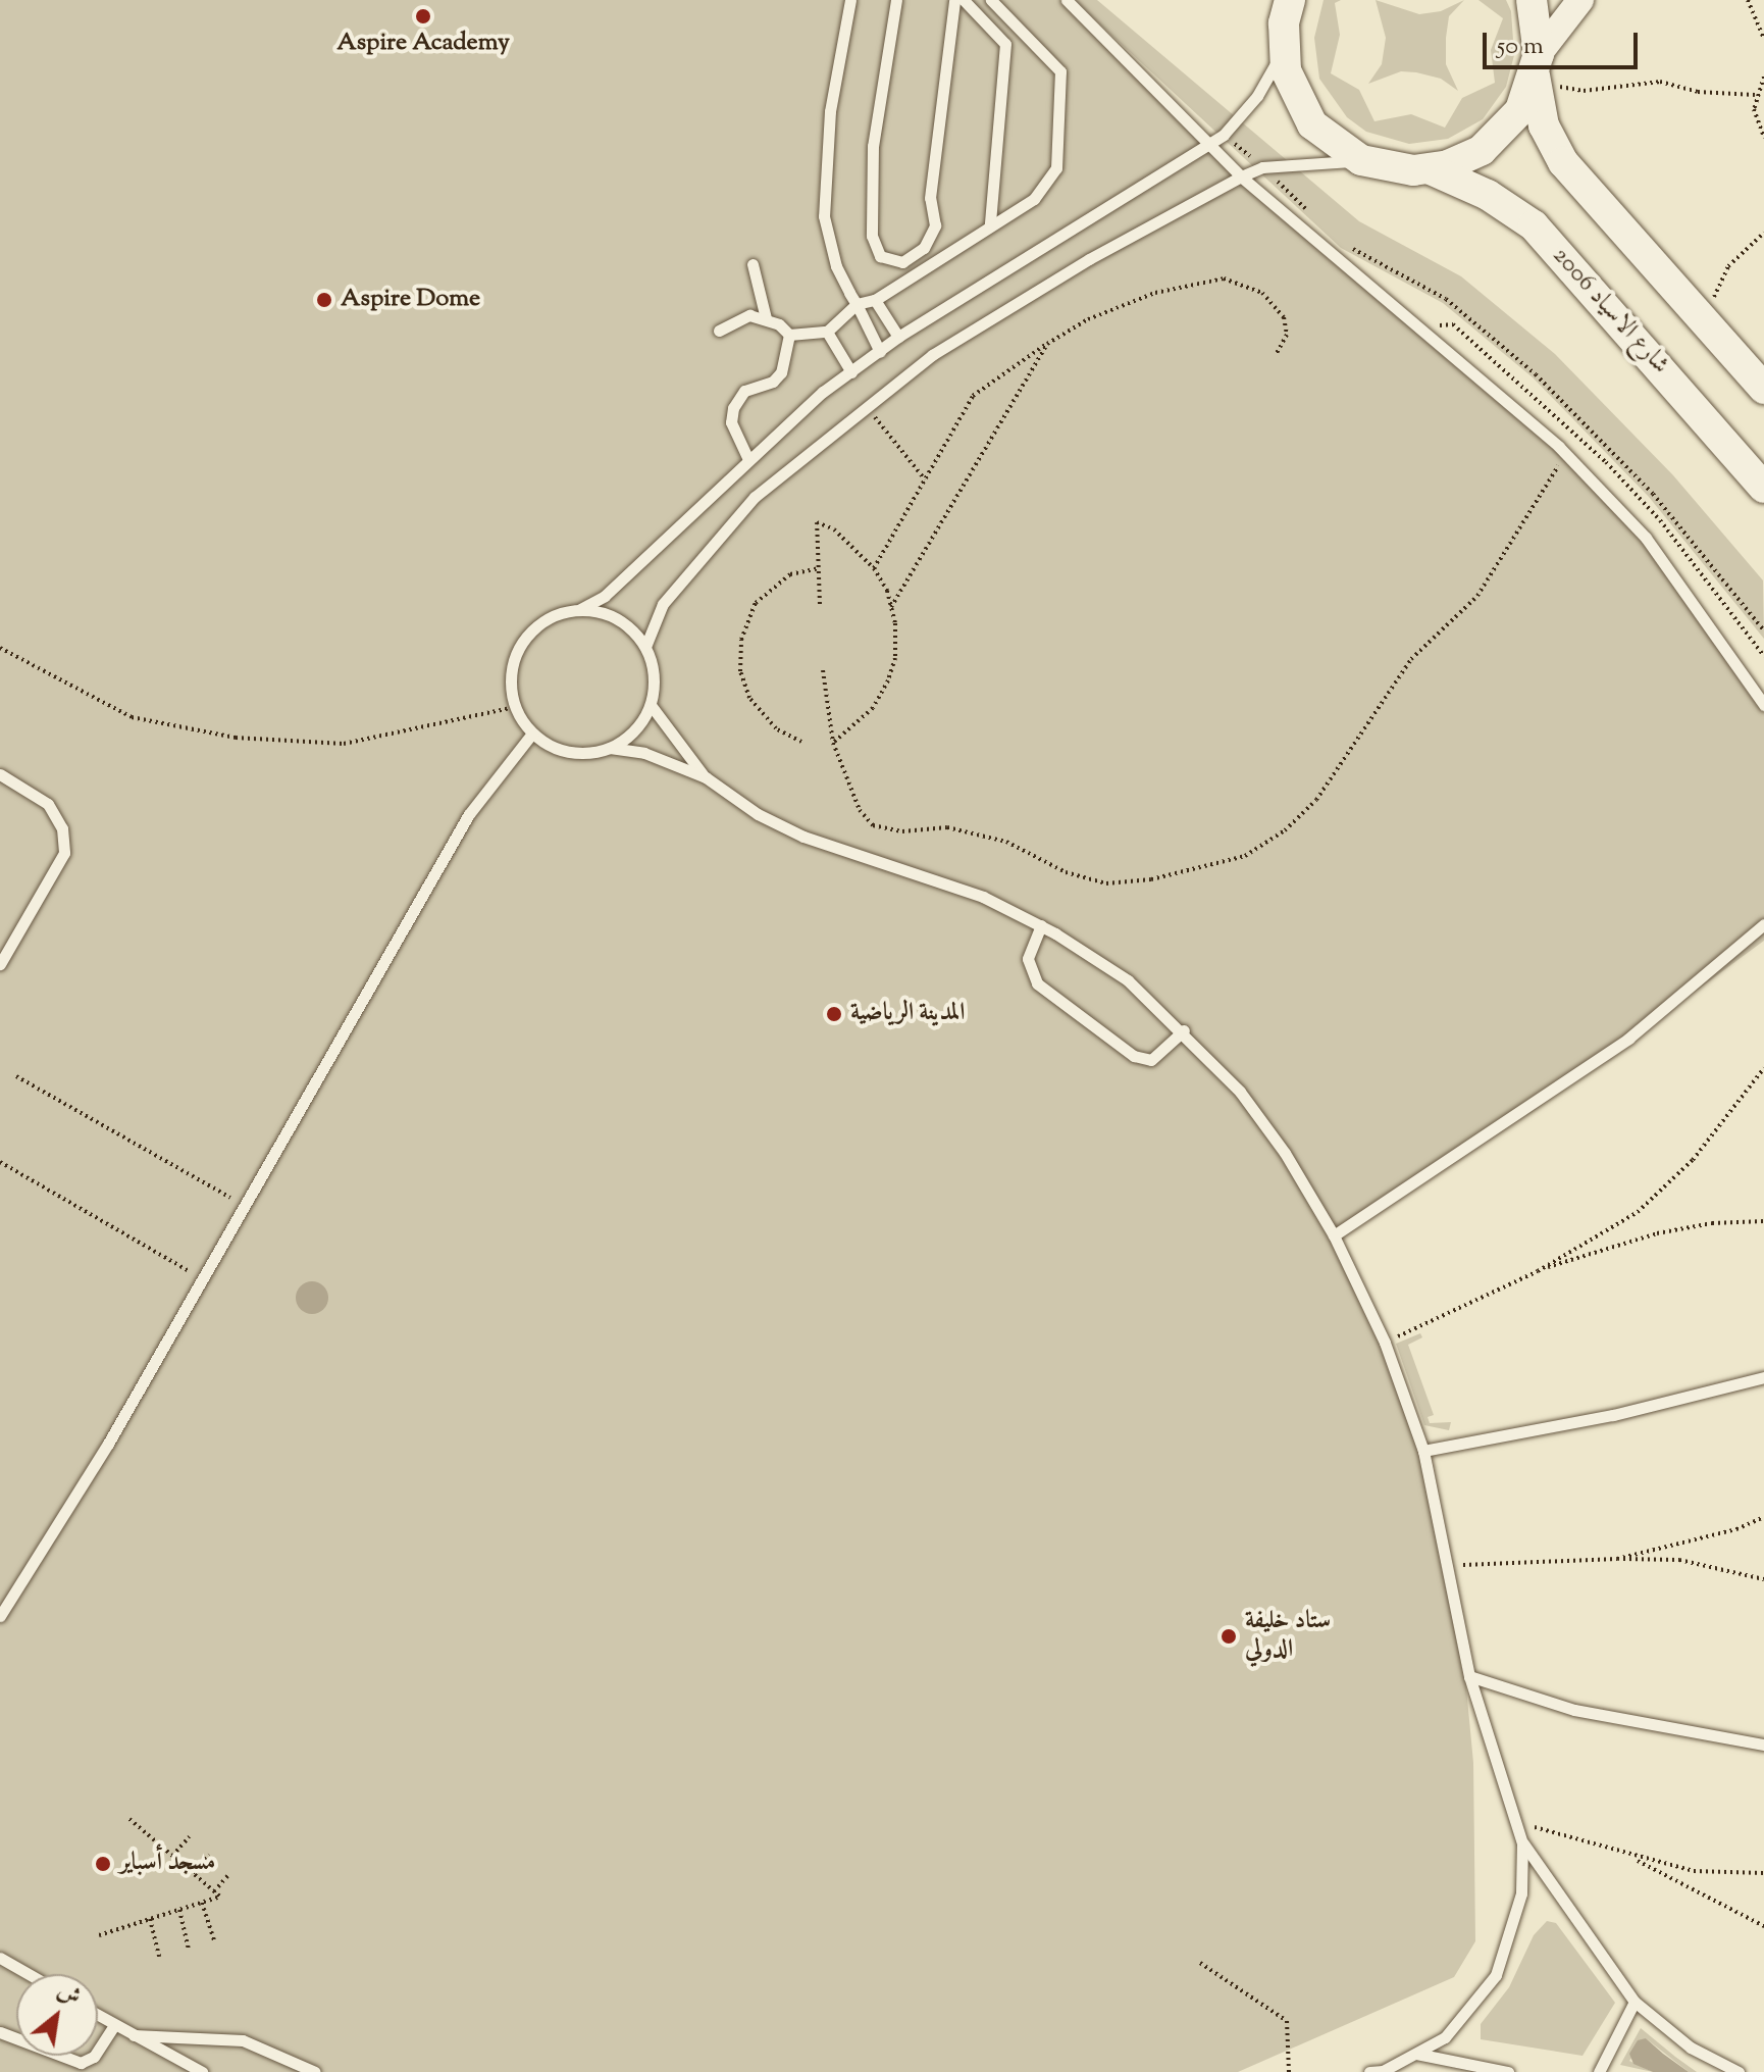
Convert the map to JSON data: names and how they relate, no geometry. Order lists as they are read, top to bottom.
{
  "streets": {
    "main road": ["شارع الاسياد 2006"]
  },
  "places": [
    "Aspire Academy",
    "Aspire Dome",
    "المدينة الرياضية",
    "ستاد خليفة الدولي",
    "مسجد أسباير"
  ],
  "scale_bar": "50 m",
  "north": "top right"
}
